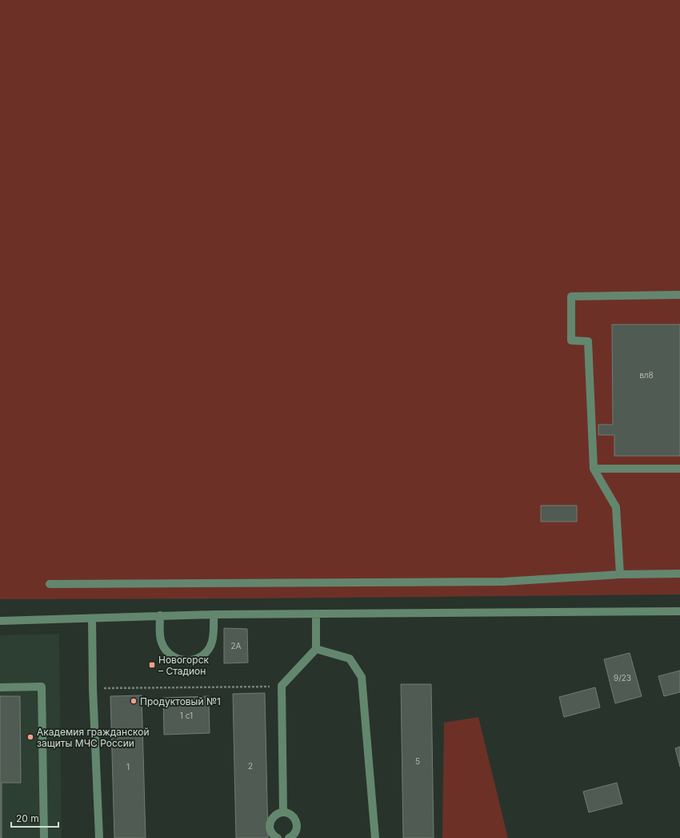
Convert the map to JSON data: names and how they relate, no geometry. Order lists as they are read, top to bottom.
{
  "places": {
    "transit": ["Новогорск – Стадион"],
    "other": ["Продуктовый №1", "Академия гражданской защиты МЧС России"]
  },
  "house_numbers": [
    "вл8",
    "2А",
    "9/23",
    "1 с1",
    "5",
    "2",
    "1"
  ],
  "scale_bar": "20 m"
}
